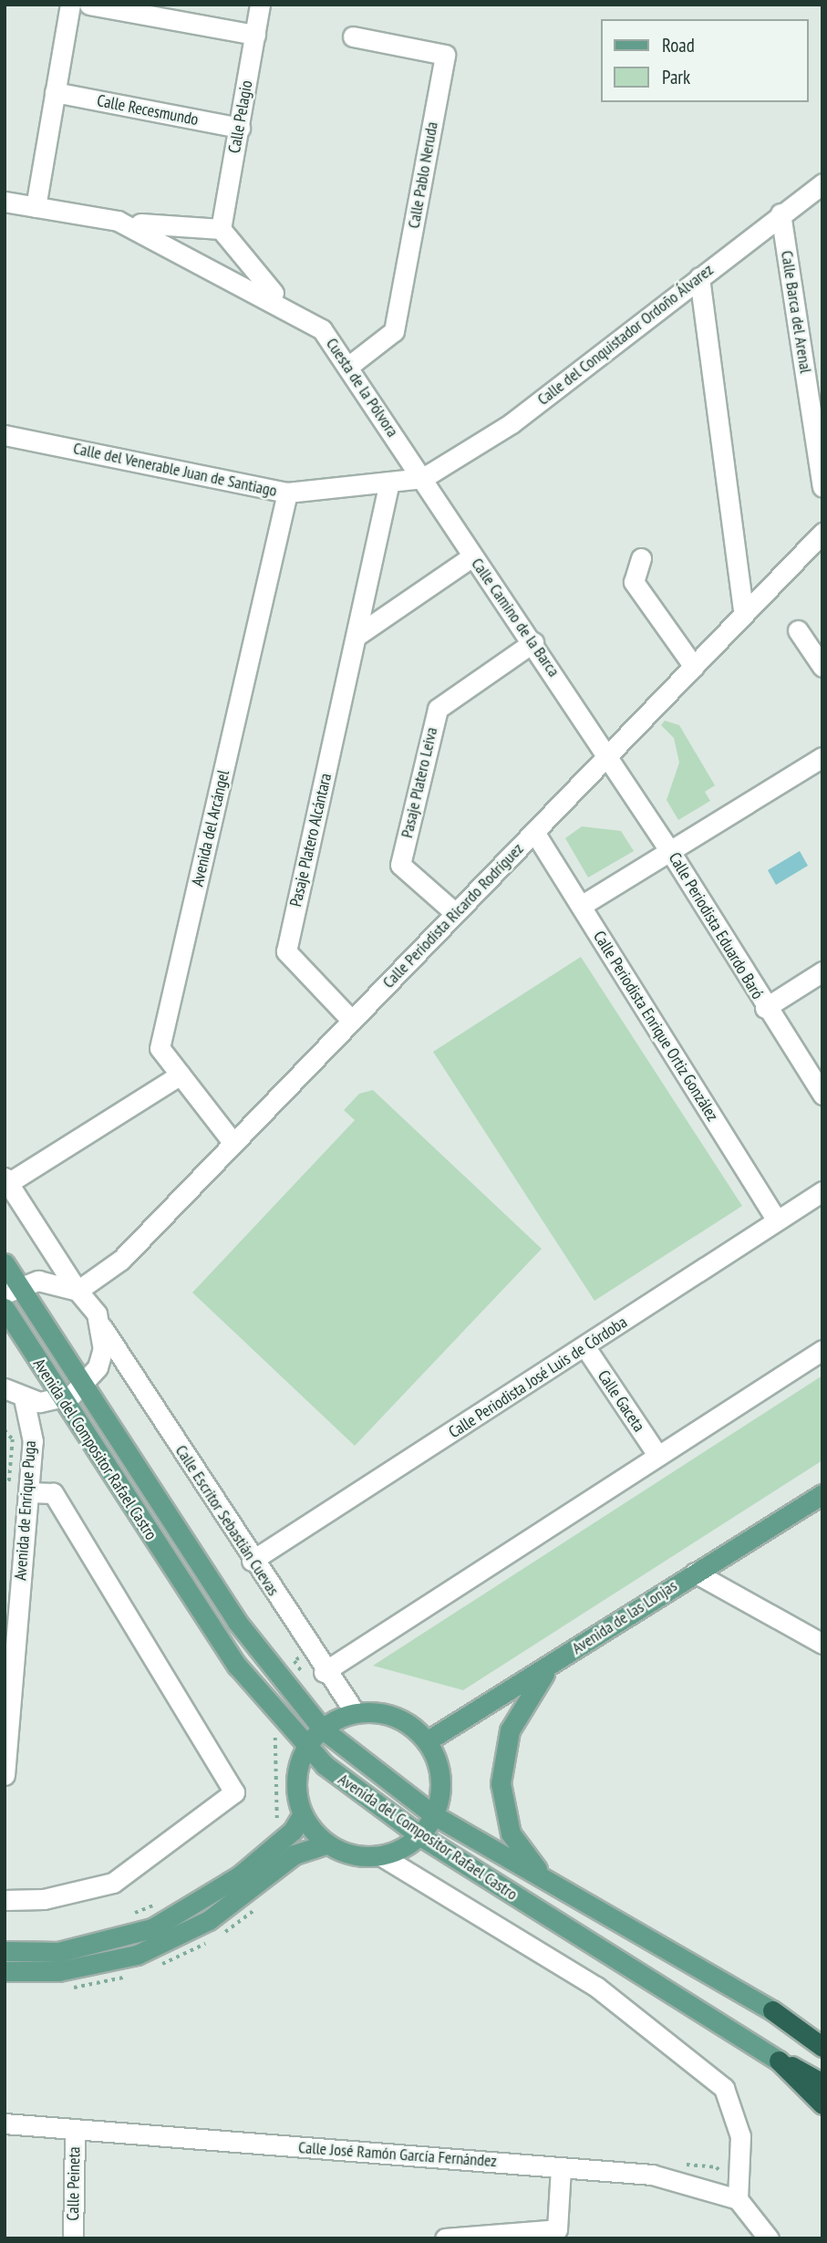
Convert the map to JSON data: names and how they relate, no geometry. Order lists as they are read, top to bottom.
{
  "streets": {
    "main road": ["Avenida del Compositor Rafael Castro", "Avenida de las Lonjas"],
    "street": [
      "Calle Recesmundo",
      "Calle Pelagio",
      "Calle Pablo Neruda",
      "Calle Barca del Arenal",
      "Calle del Conquistador Ordoño Álvarez",
      "Cuesta de la Pólvora",
      "Calle del Venerable Juan de Santiago",
      "Calle Camino de la Barca",
      "Pasaje Platero Leiva",
      "Avenida del Arcángel",
      "Pasaje Platero Alcántara",
      "Calle Periodista Ricardo Rodríguez",
      "Calle Periodista Eduardo Baró",
      "Calle Periodista Enrique Ortiz González",
      "Calle Periodista José Luis de Córdoba",
      "Calle Gaceta",
      "Avenida de Enrique Puga",
      "Calle Escritor Sebastián Cuevas",
      "Calle José Ramón García Fernández",
      "Calle Peineta"
    ]
  },
  "crossings": [
    ["Calle Recesmundo", "Calle Pelagio"],
    ["Calle Pelagio", "Cuesta de la Pólvora"],
    ["Calle Pablo Neruda", "Cuesta de la Pólvora"],
    ["Calle Barca del Arenal", "Calle del Conquistador Ordoño Álvarez"],
    ["Calle del Conquistador Ordoño Álvarez", "Cuesta de la Pólvora"],
    ["Calle del Conquistador Ordoño Álvarez", "Calle del Venerable Juan de Santiago"],
    ["Calle del Conquistador Ordoño Álvarez", "Calle Camino de la Barca"],
    ["Cuesta de la Pólvora", "Calle del Venerable Juan de Santiago"],
    ["Cuesta de la Pólvora", "Calle Camino de la Barca"],
    ["Calle del Venerable Juan de Santiago", "Calle Camino de la Barca"],
    ["Calle del Venerable Juan de Santiago", "Avenida del Arcángel"],
    ["Calle del Venerable Juan de Santiago", "Pasaje Platero Alcántara"],
    ["Calle Camino de la Barca", "Pasaje Platero Leiva"],
    ["Calle Camino de la Barca", "Calle Periodista Ricardo Rodríguez"],
    ["Calle Camino de la Barca", "Calle Periodista Eduardo Baró"],
    ["Pasaje Platero Leiva", "Calle Periodista Ricardo Rodríguez"],
    ["Avenida del Arcángel", "Calle Periodista Ricardo Rodríguez"],
    ["Pasaje Platero Alcántara", "Calle Periodista Ricardo Rodríguez"],
    ["Calle Periodista Ricardo Rodríguez", "Calle Periodista Eduardo Baró"],
    ["Calle Periodista Ricardo Rodríguez", "Calle Periodista Enrique Ortiz González"],
    ["Calle Periodista Ricardo Rodríguez", "Calle Escritor Sebastián Cuevas"],
    ["Calle Periodista Enrique Ortiz González", "Calle Periodista José Luis de Córdoba"],
    ["Calle Periodista José Luis de Córdoba", "Calle Gaceta"],
    ["Calle Periodista José Luis de Córdoba", "Calle Escritor Sebastián Cuevas"],
    ["Avenida del Compositor Rafael Castro", "Calle José Ramón García Fernández"],
    ["Calle José Ramón García Fernández", "Calle Peineta"]
  ],
  "legend": ["Road", "Park"]
}
